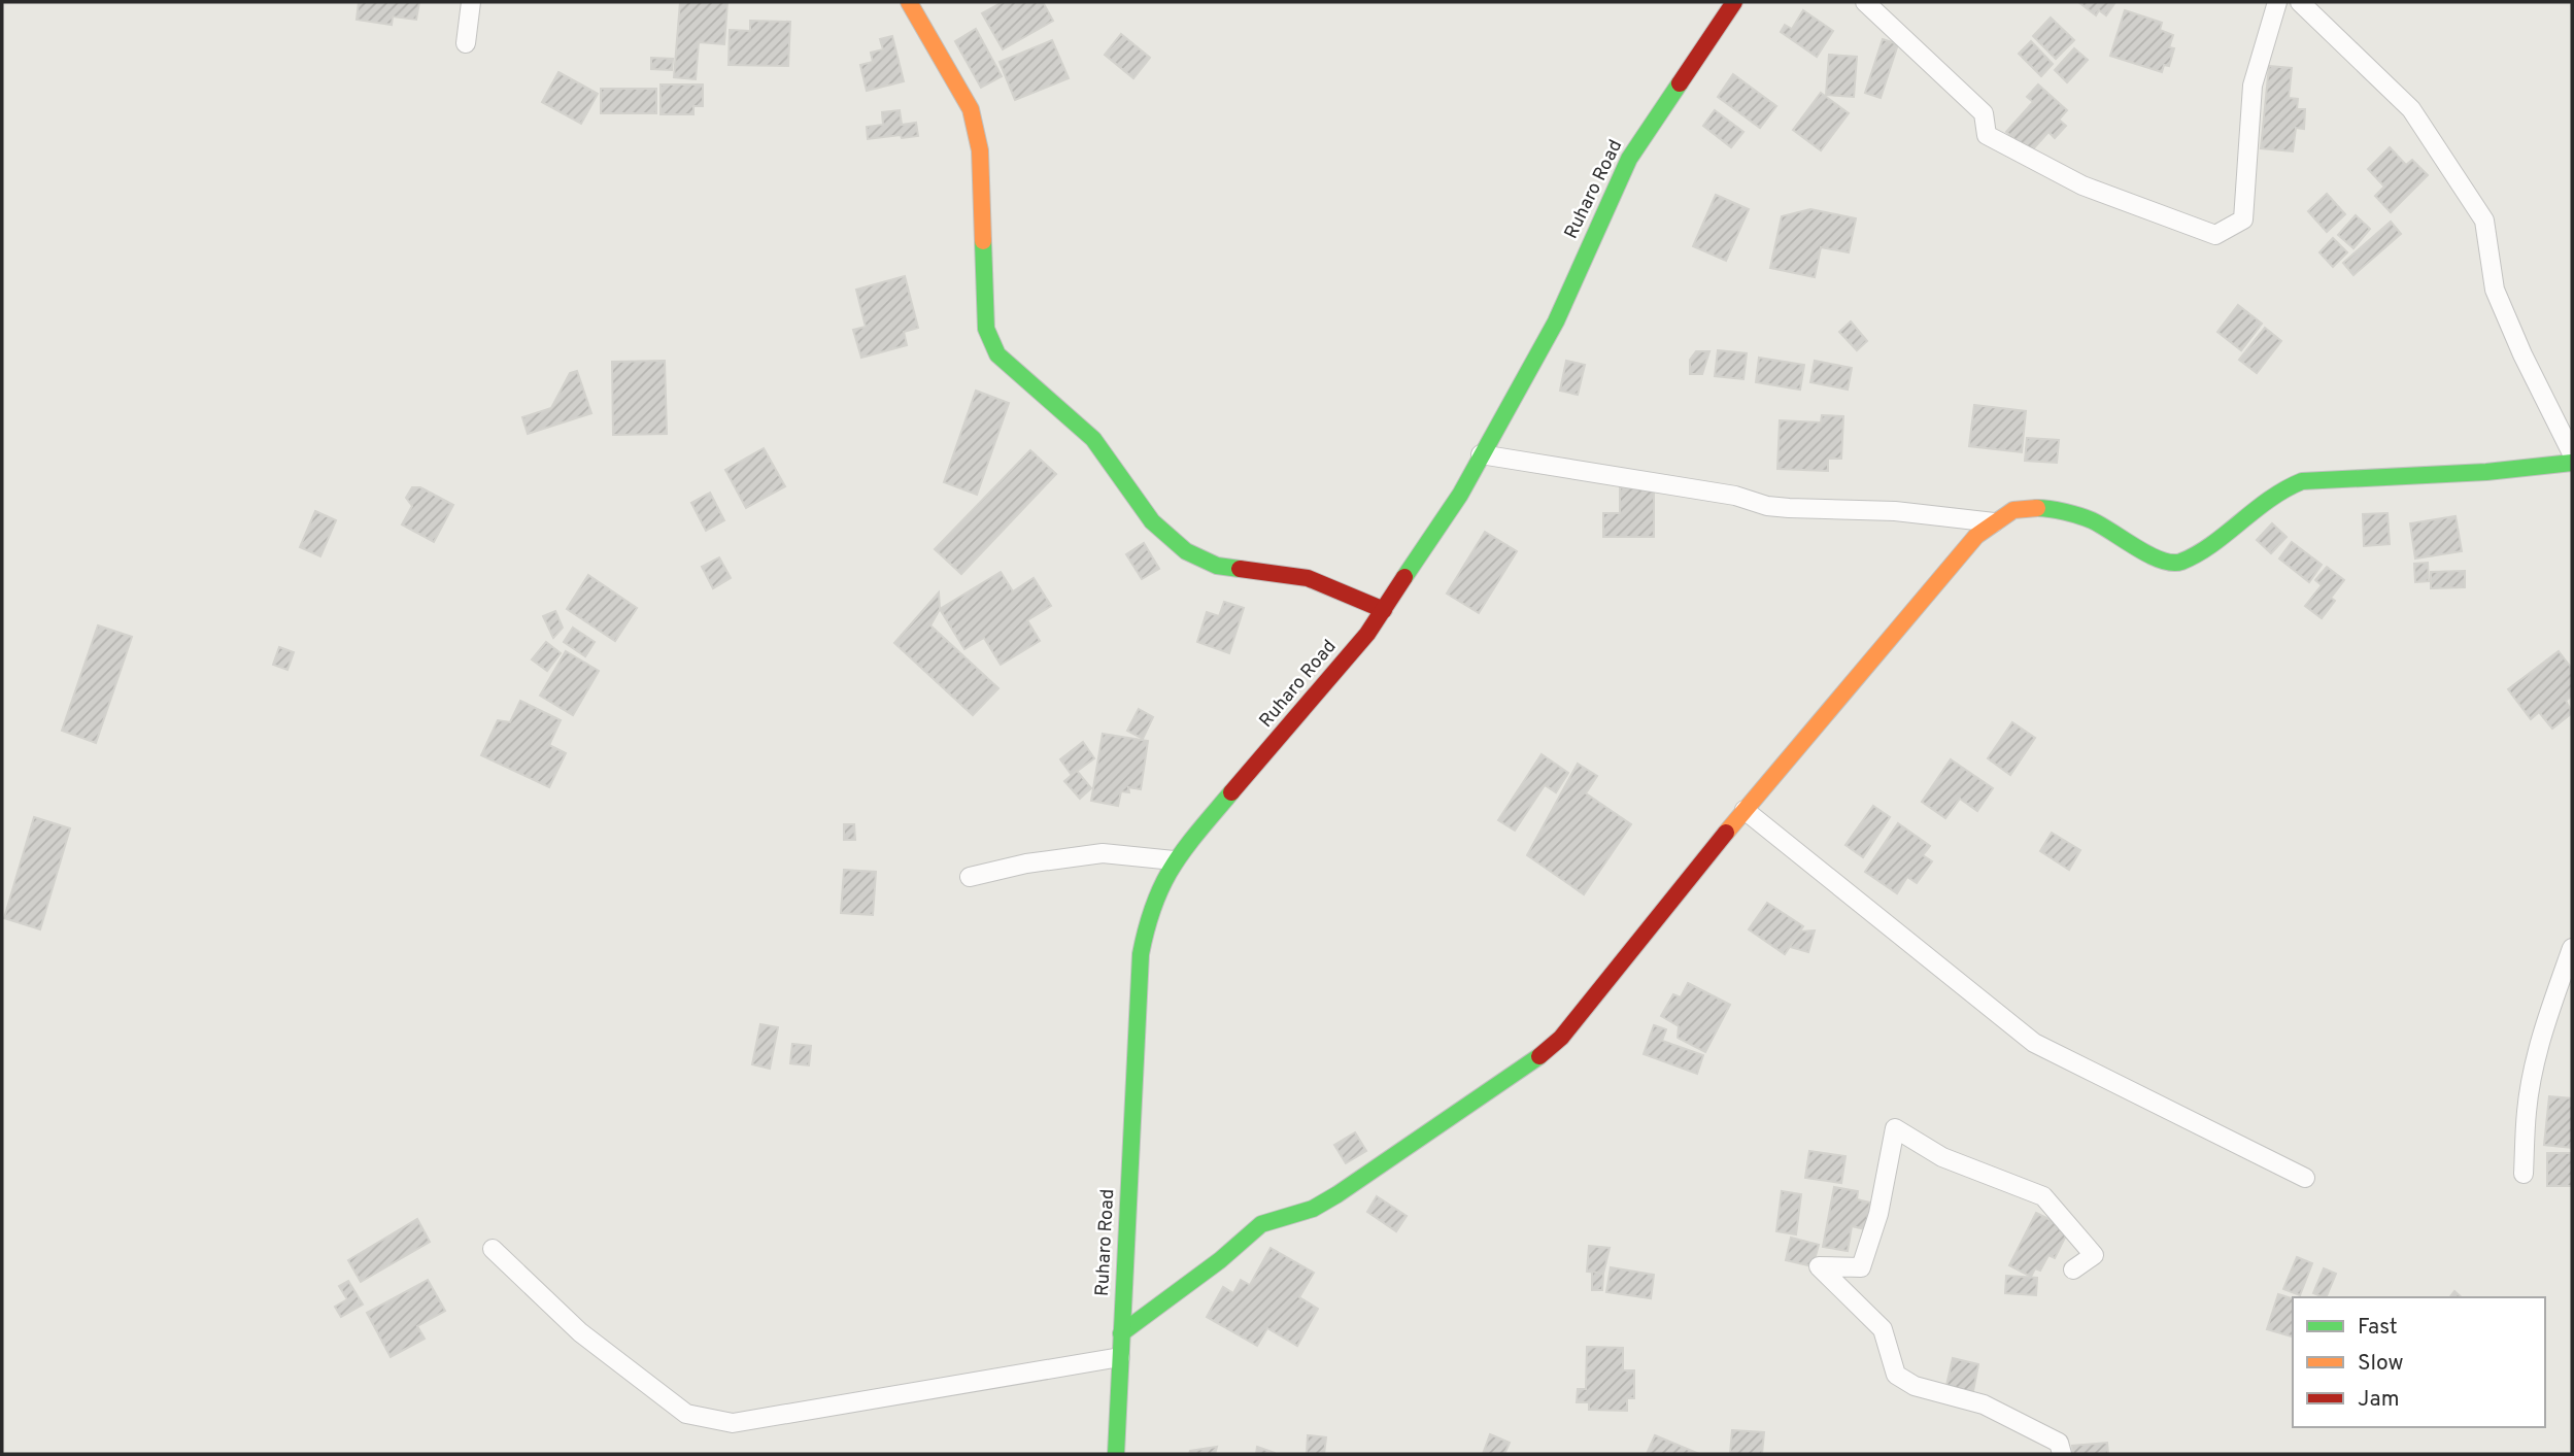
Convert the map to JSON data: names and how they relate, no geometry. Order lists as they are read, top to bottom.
{
  "streets": {
    "street": ["Ruharo Road"]
  },
  "legend": ["Fast", "Slow", "Jam"]
}
